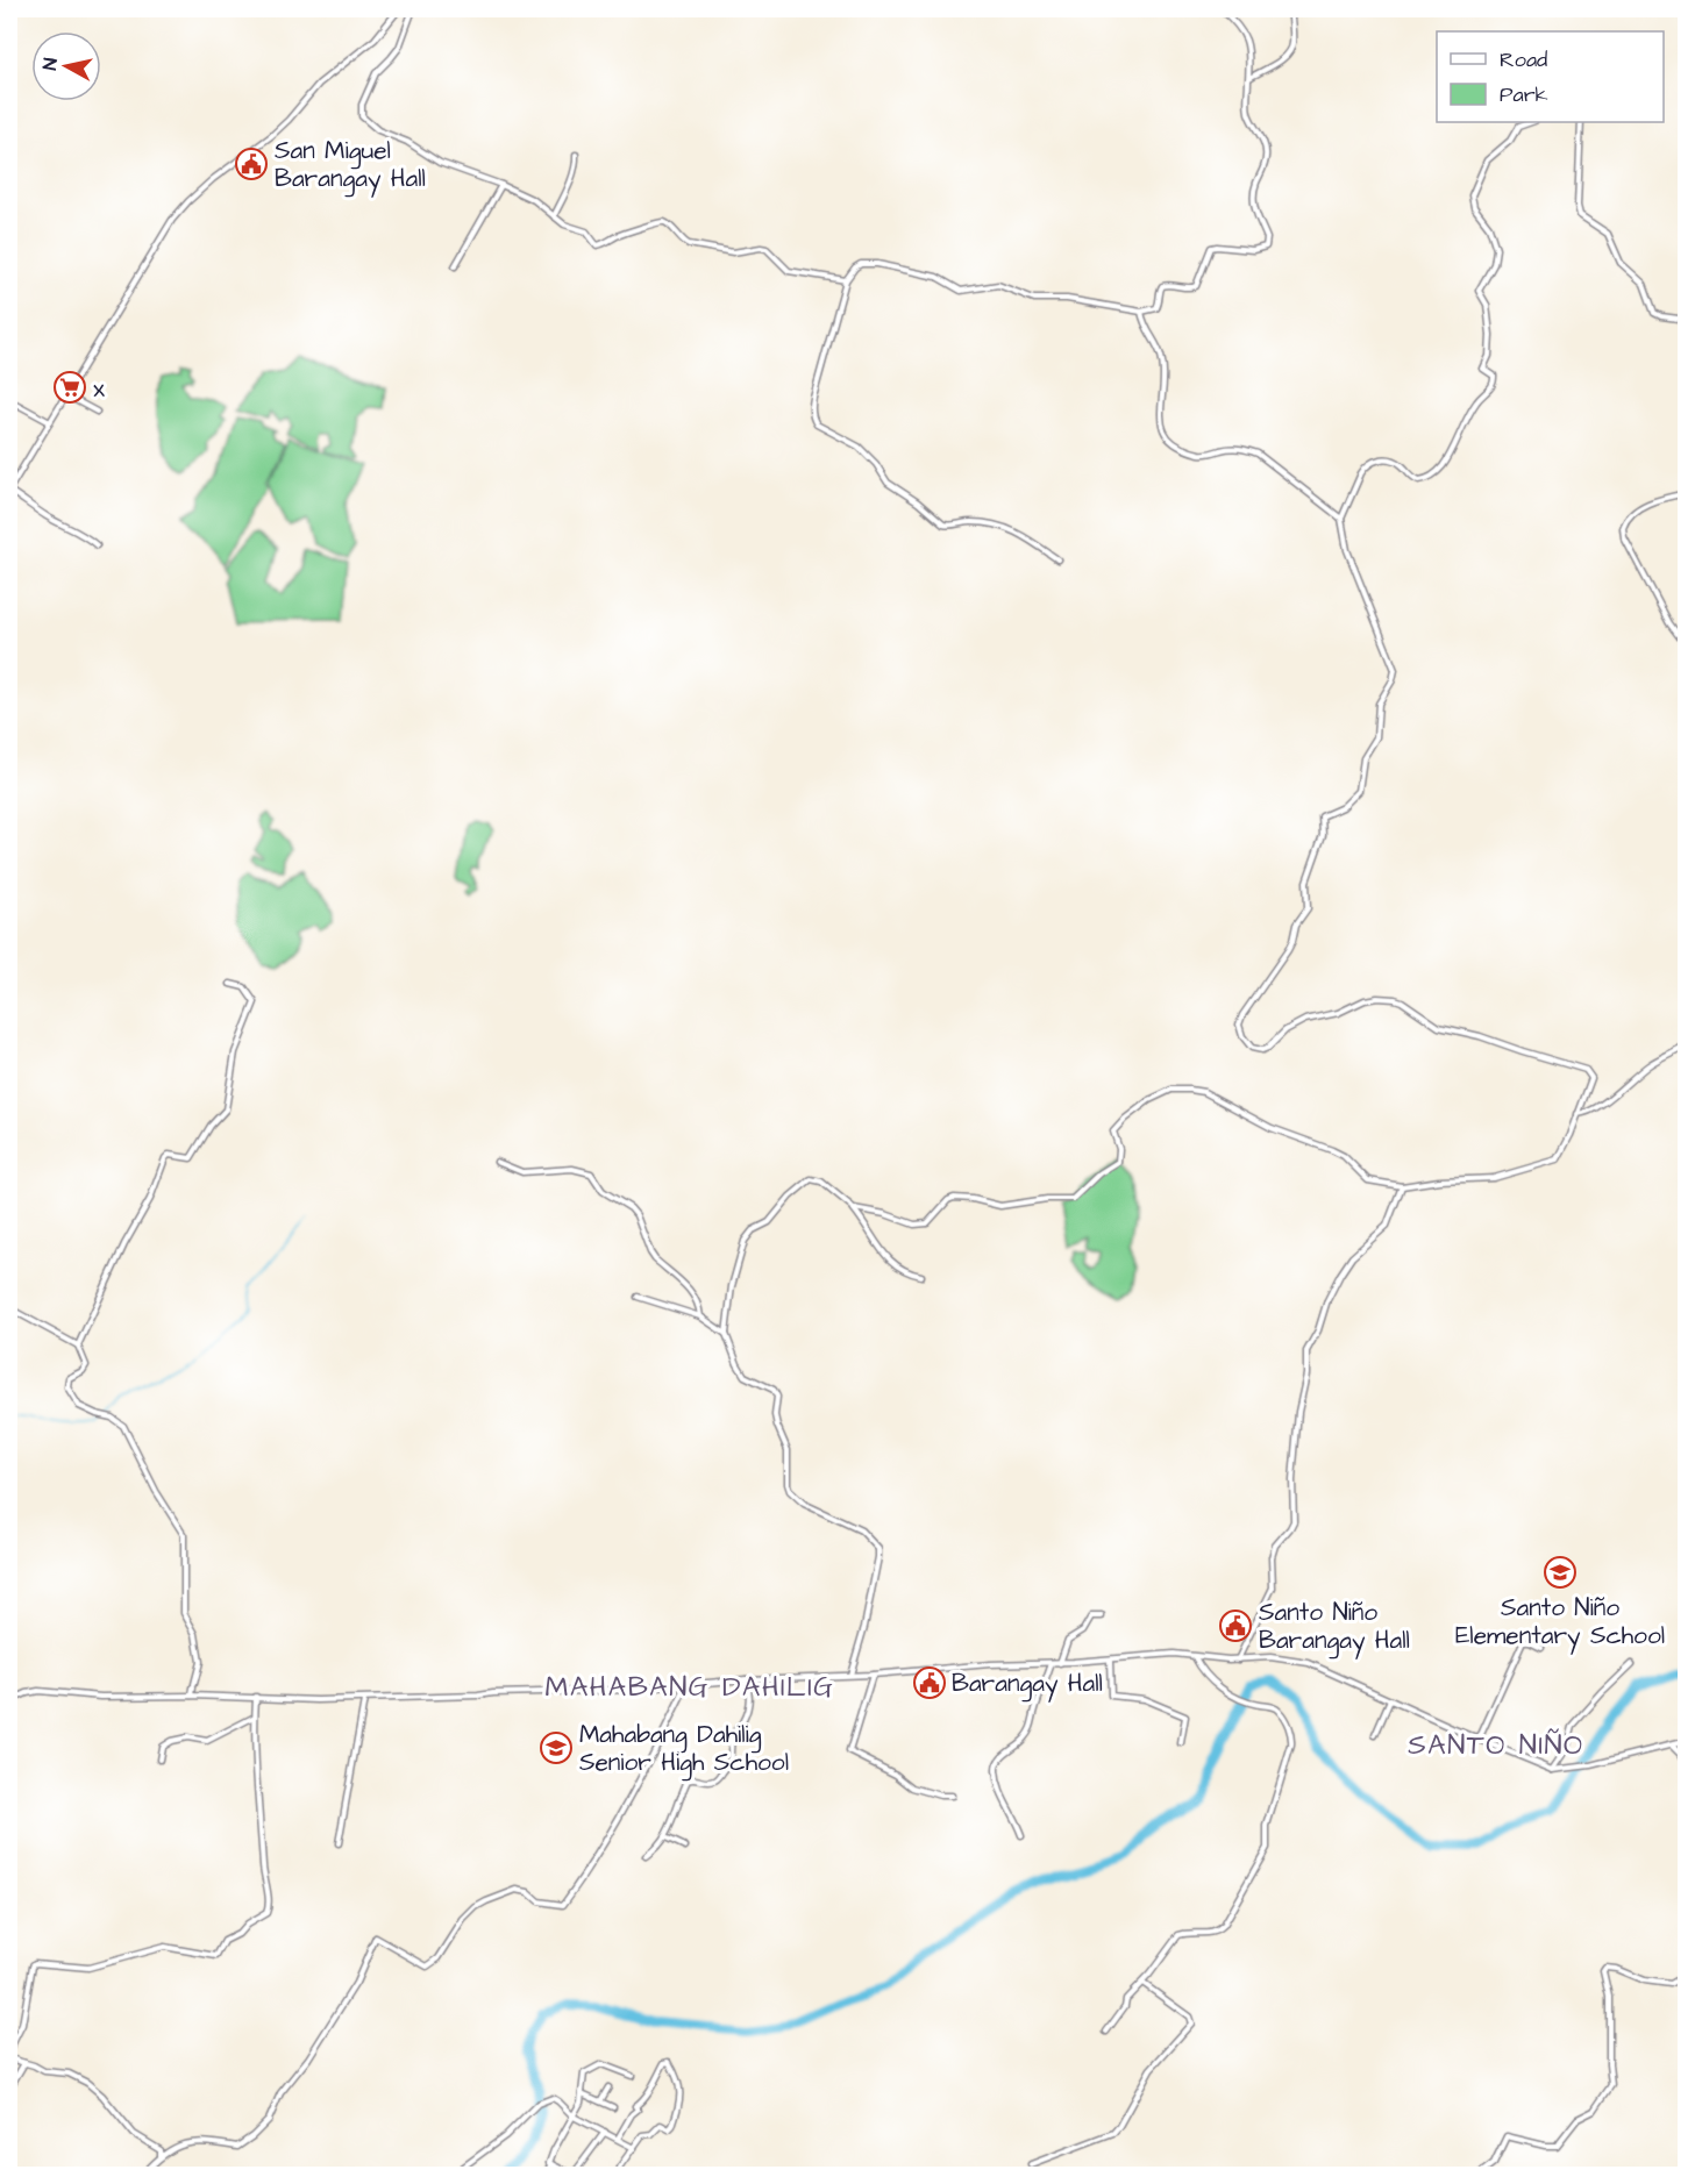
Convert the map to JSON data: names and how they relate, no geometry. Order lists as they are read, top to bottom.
{
  "districts": ["MAHABANG DAHILIG", "SANTO NIÑO"],
  "places": {
    "public building": ["San Miguel Barangay Hall", "Santo Niño Barangay Hall", "Barangay Hall"],
    "supermarket": ["x"],
    "school or university": ["Santo Niño Elementary School", "Mahabang Dahilig Senior High School"]
  },
  "legend": ["Road", "Park"],
  "north": "left"
}
